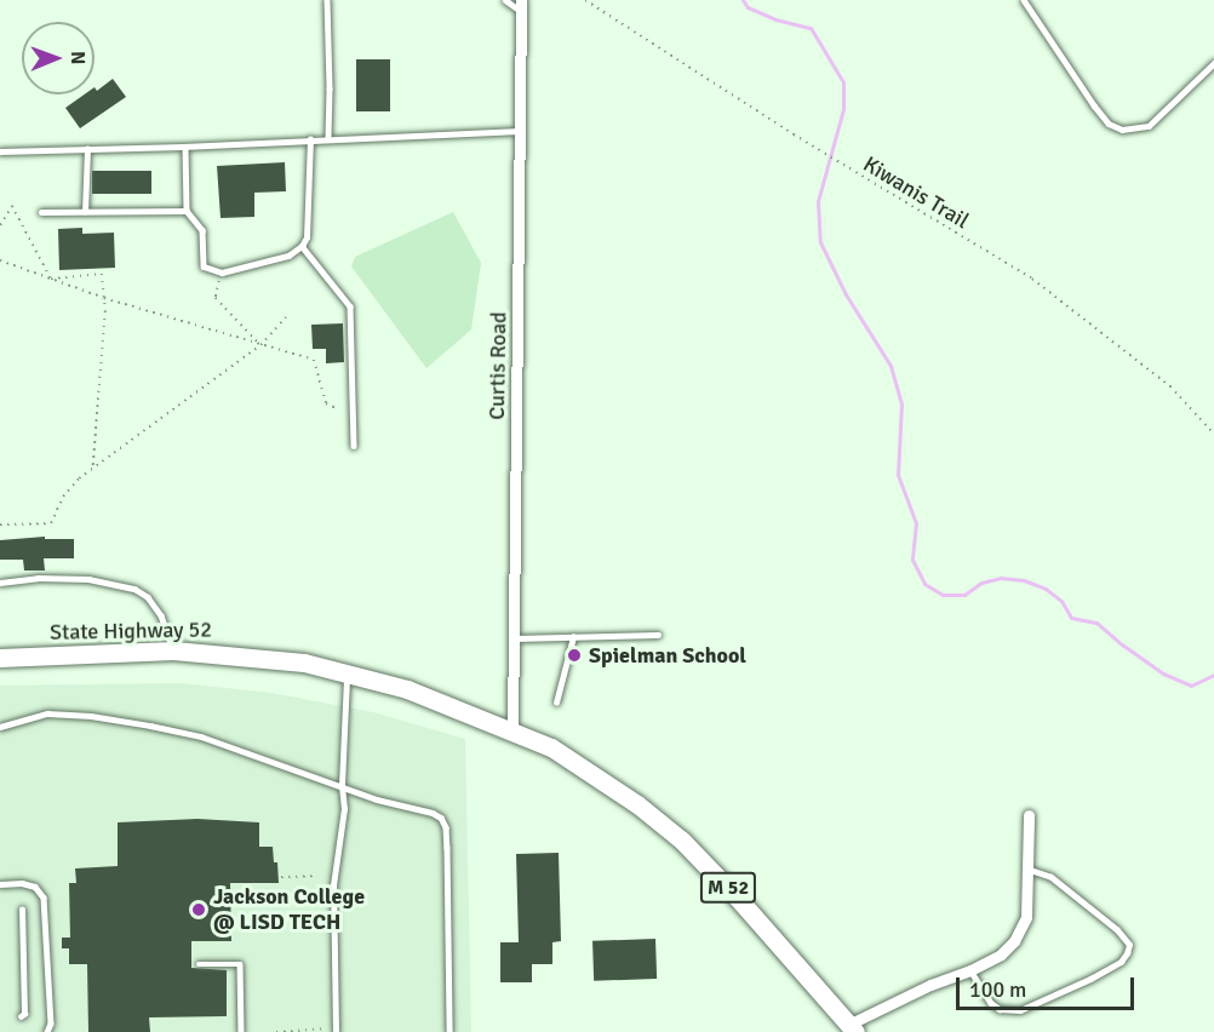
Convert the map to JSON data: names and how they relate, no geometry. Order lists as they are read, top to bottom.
{
  "streets": {
    "main road": ["State Highway 52", "M 52"],
    "street": ["Curtis Road"],
    "path": ["Kiwanis Trail"]
  },
  "crossings": [
    ["Curtis Road", "State Highway 52"],
    ["Curtis Road", "M 52"],
    ["State Highway 52", "M 52"]
  ],
  "places": ["Spielman School", "Jackson College @ LISD TECH"],
  "scale_bar": "100 m",
  "north": "right"
}
